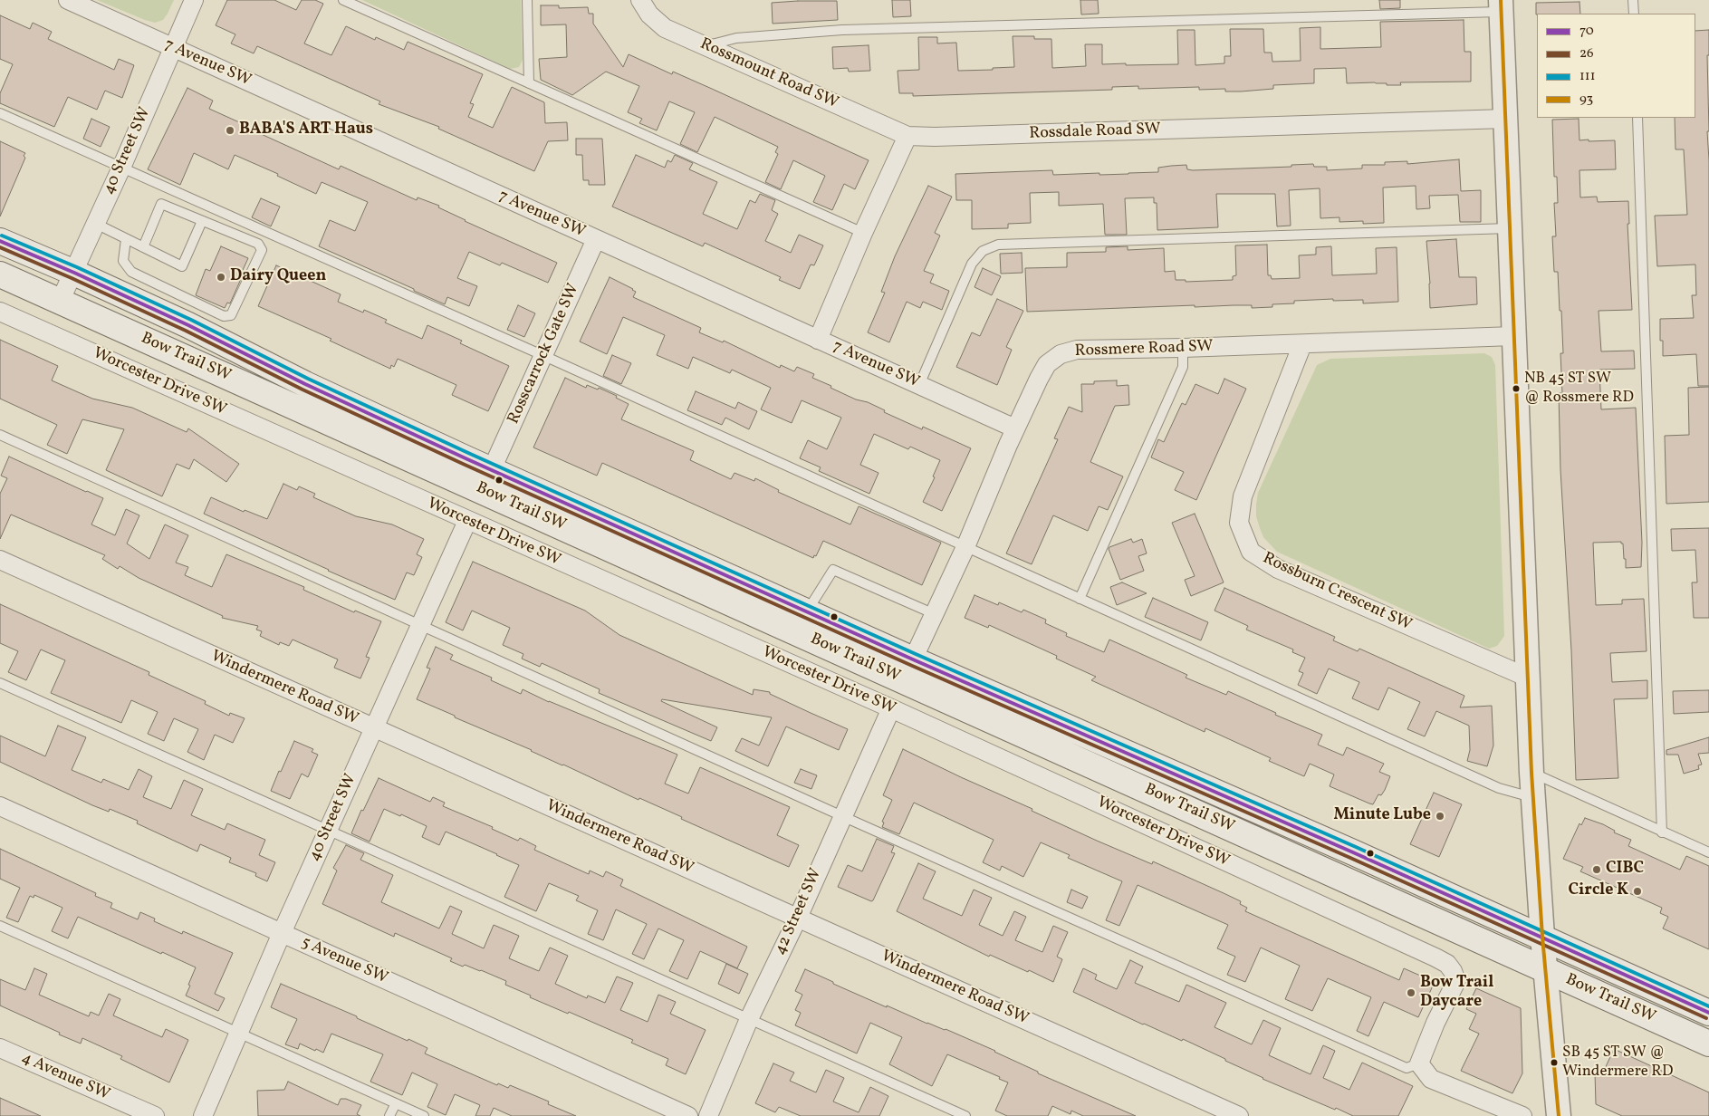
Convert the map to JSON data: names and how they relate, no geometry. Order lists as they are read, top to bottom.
{
  "streets": {
    "main road": ["Bow Trail SW"],
    "street": [
      "7 Avenue SW",
      "Rossmount Road SW",
      "Rossdale Road SW",
      "40 Street SW",
      "Rossmere Road SW",
      "Rosscarrock Gate SW",
      "Worcester Drive SW",
      "Rossburn Crescent SW",
      "Windermere Road SW",
      "42 Street SW",
      "5 Avenue SW",
      "4 Avenue SW"
    ]
  },
  "crossings": [
    ["7 Avenue SW", "40 Street SW"],
    ["7 Avenue SW", "Rossmere Road SW"],
    ["7 Avenue SW", "Rosscarrock Gate SW"],
    ["Rossmount Road SW", "Rossdale Road SW"],
    ["40 Street SW", "Bow Trail SW"],
    ["40 Street SW", "Worcester Drive SW"],
    ["40 Street SW", "Windermere Road SW"],
    ["40 Street SW", "5 Avenue SW"],
    ["Rossmere Road SW", "Bow Trail SW"],
    ["Rossmere Road SW", "Rossburn Crescent SW"],
    ["Rosscarrock Gate SW", "Bow Trail SW"],
    ["Worcester Drive SW", "42 Street SW"],
    ["Windermere Road SW", "42 Street SW"]
  ],
  "places": [
    "BABA'S ART Haus",
    "Dairy Queen",
    "NB 45 ST SW @ Rossmere RD",
    "Minute Lube",
    "CIBC",
    "Circle K",
    "Bow Trail Daycare",
    "SB 45 ST SW @ Windermere RD"
  ],
  "lines": [
    "transit line 93",
    "transit line 111",
    "transit line 70",
    "transit line 26"
  ],
  "legend": [
    "70",
    "26",
    "111",
    "93"
  ]
}
